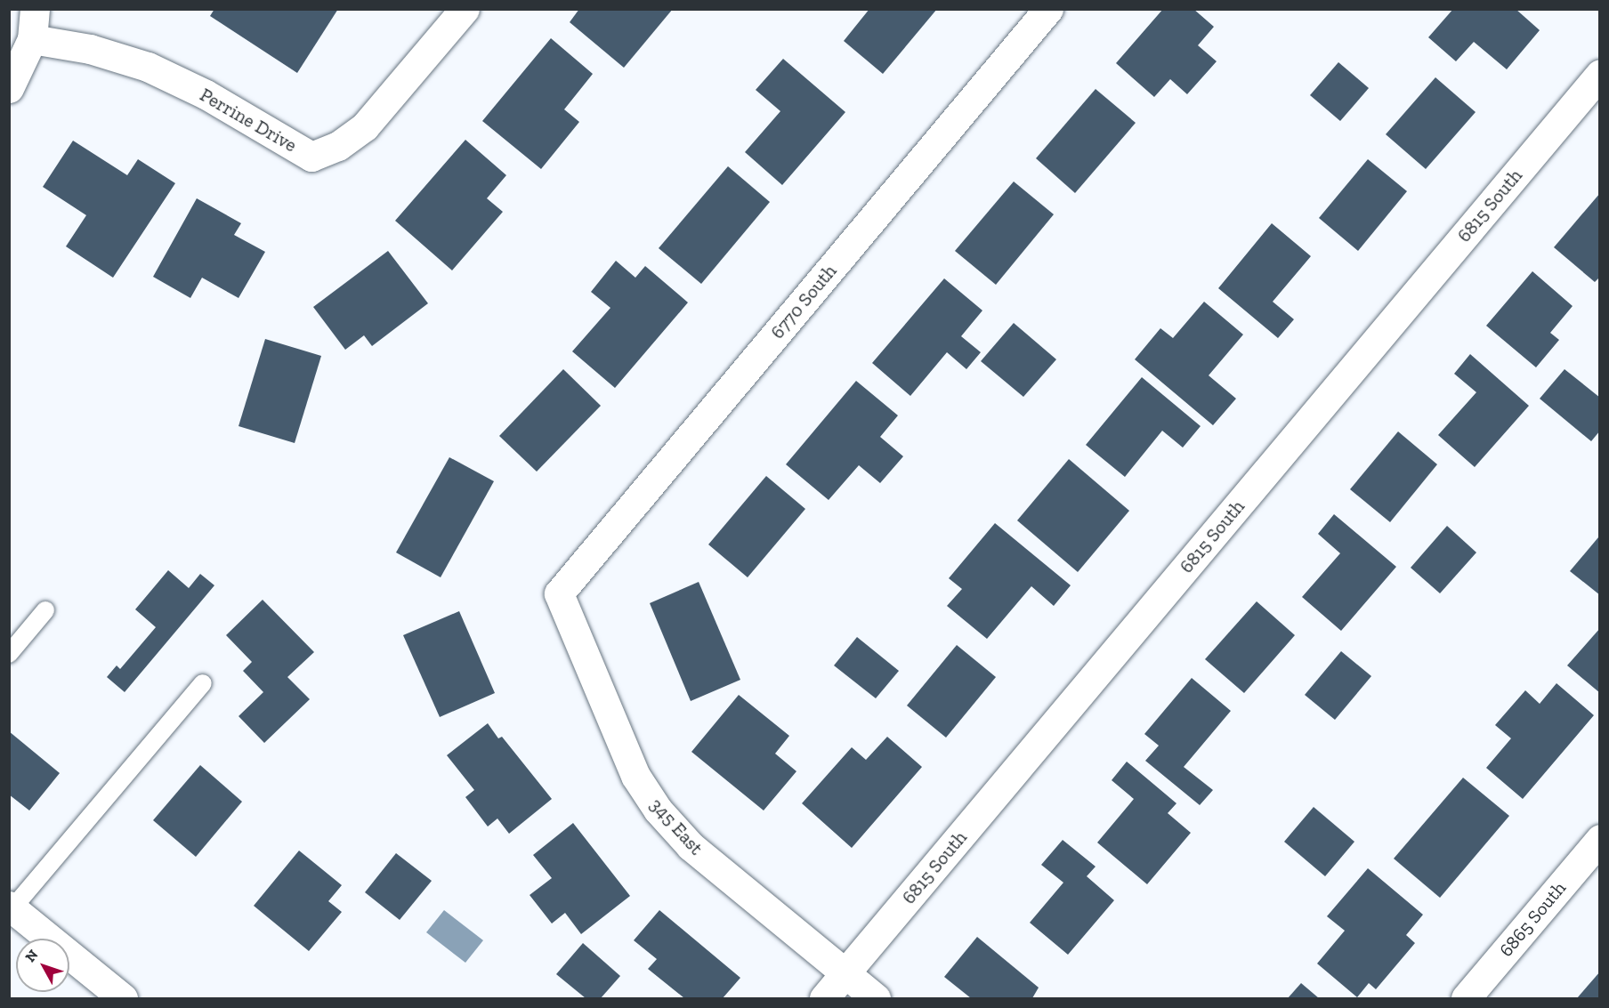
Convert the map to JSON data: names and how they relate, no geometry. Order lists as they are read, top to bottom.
{
  "streets": {
    "street": [
      "Perrine Drive",
      "6815 South",
      "6770 South",
      "345 East",
      "6865 South"
    ]
  },
  "crossings": [
    ["6815 South", "345 East"],
    ["6770 South", "345 East"]
  ],
  "north": "top left"
}
